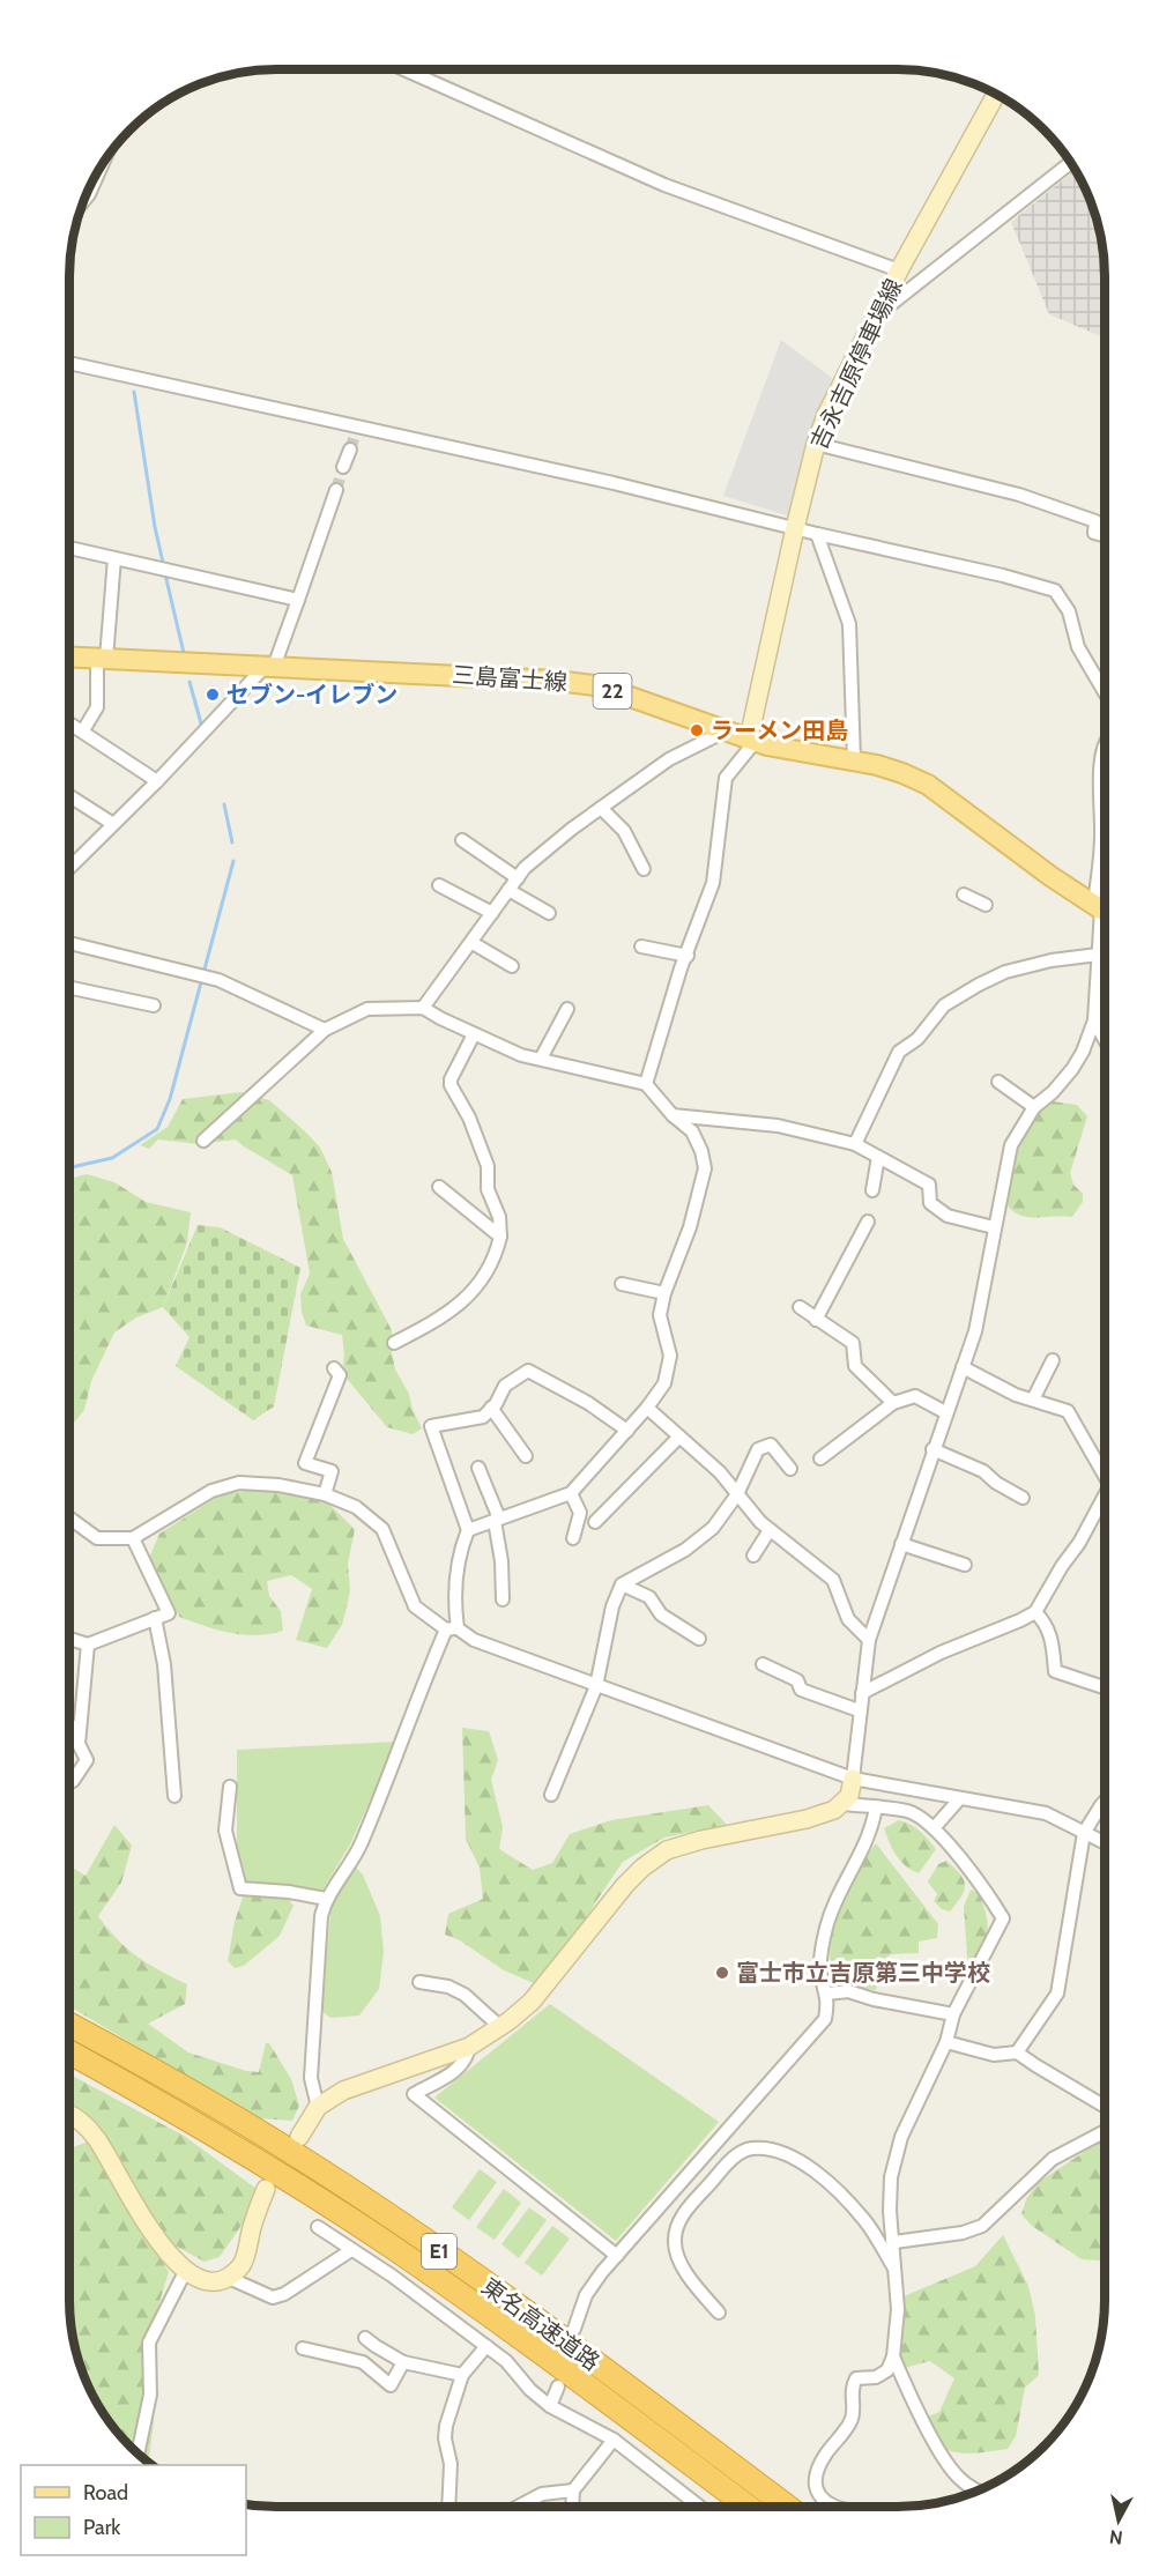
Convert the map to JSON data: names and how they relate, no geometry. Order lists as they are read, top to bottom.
{
  "streets": {
    "highway": ["E1", "東名高速道路"],
    "main road": ["三島富士線", "22"],
    "street": ["吉永吉原停車場線"]
  },
  "crossings": [
    ["吉永吉原停車場線", "三島富士線"]
  ],
  "places": ["セブン-イレブン", "ラーメン田島", "富士市立吉原第三中学校"],
  "legend": ["Road", "Park"],
  "north": "bottom"
}
